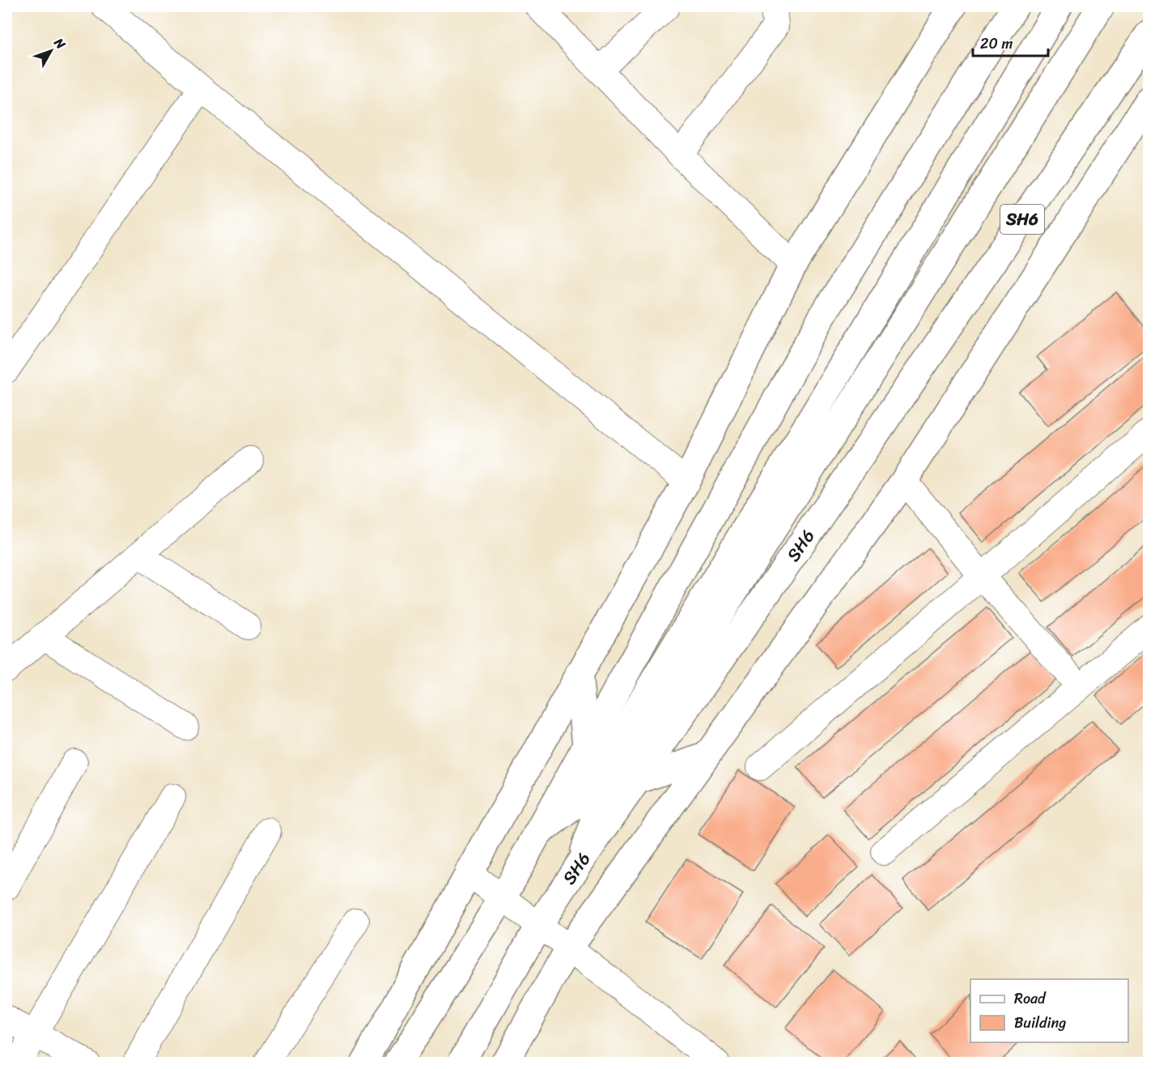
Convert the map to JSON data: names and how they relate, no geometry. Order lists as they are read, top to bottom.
{
  "streets": {
    "street": ["SH6"]
  },
  "legend": ["Road", "Building"],
  "scale_bar": "20 m",
  "north": "top right"
}
